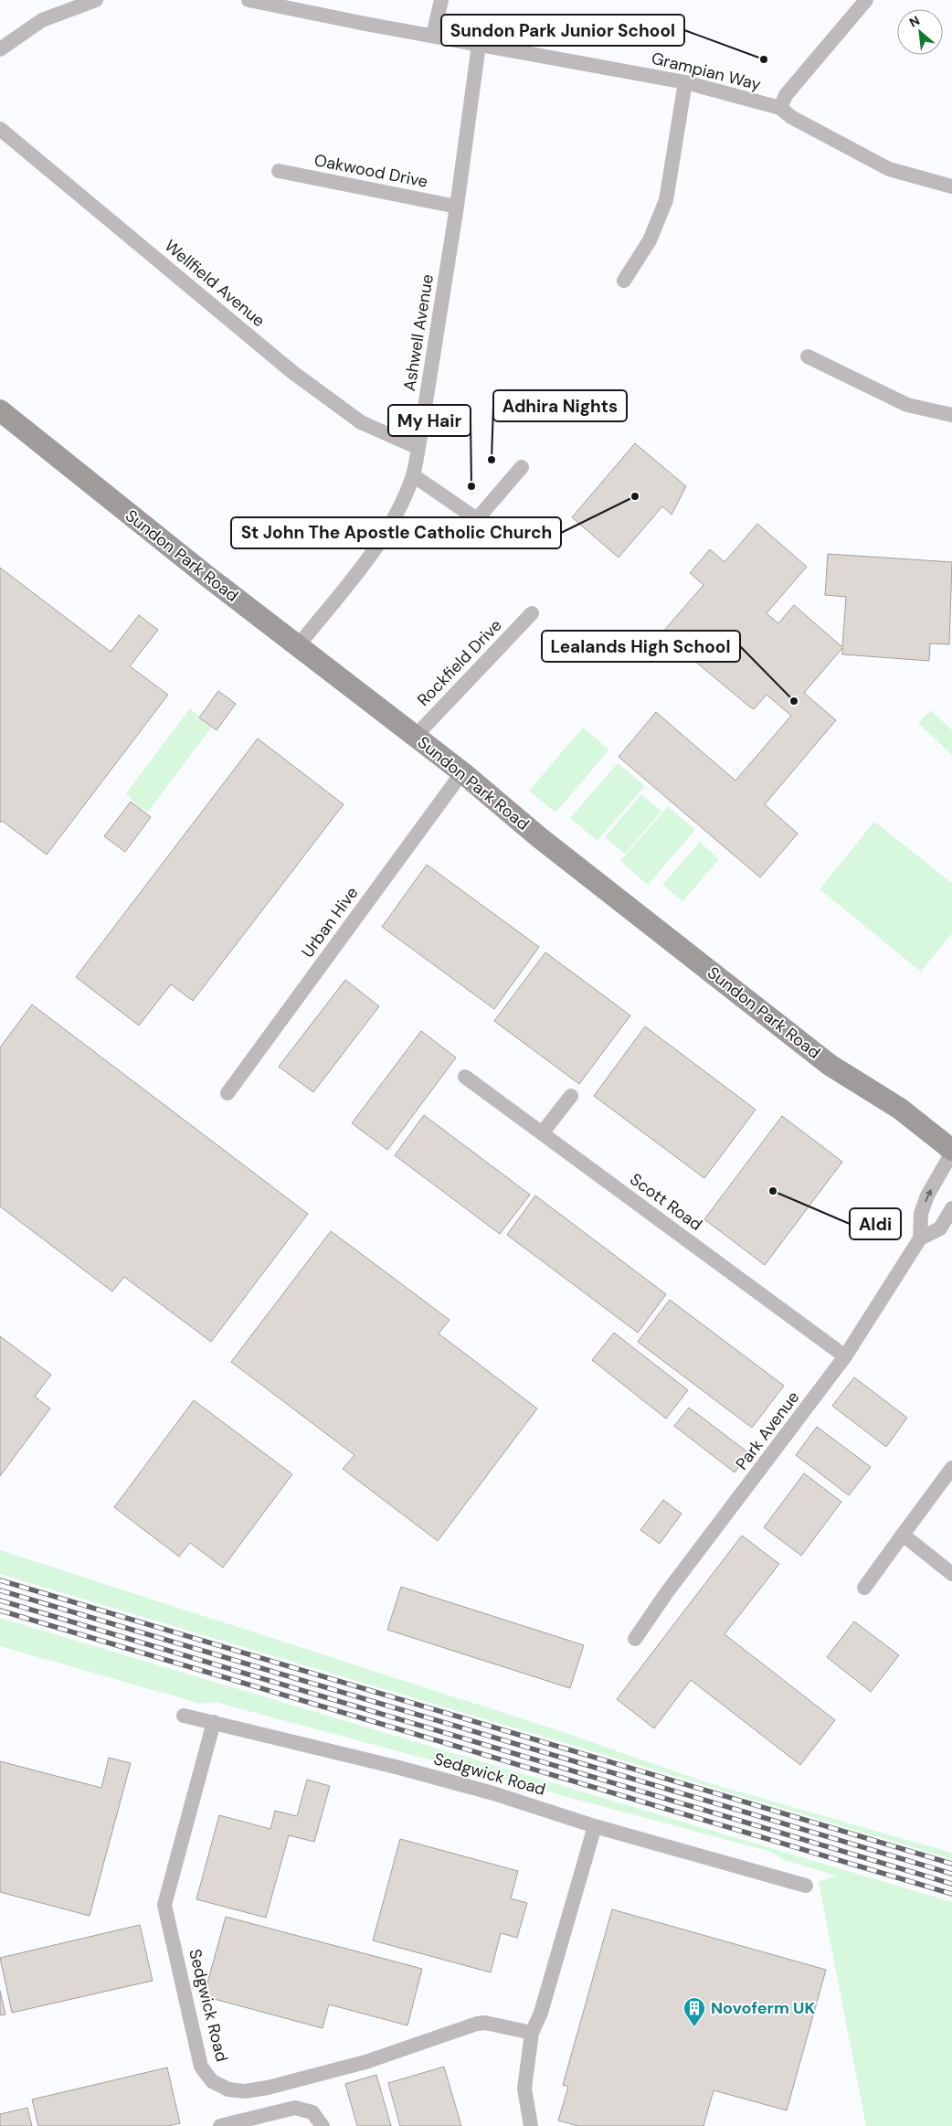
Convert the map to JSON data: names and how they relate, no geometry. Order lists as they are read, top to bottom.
{
  "streets": {
    "street": [
      "Grampian Way",
      "Oakwood Drive",
      "Wellfield Avenue",
      "Ashwell Avenue",
      "Sundon Park Road",
      "Rockfield Drive",
      "Urban Hive",
      "Scott Road",
      "Park Avenue",
      "Sedgwick Road"
    ]
  },
  "crossings": [
    ["Grampian Way", "Ashwell Avenue"],
    ["Oakwood Drive", "Ashwell Avenue"],
    ["Wellfield Avenue", "Ashwell Avenue"],
    ["Ashwell Avenue", "Sundon Park Road"],
    ["Sundon Park Road", "Rockfield Drive"],
    ["Sundon Park Road", "Urban Hive"],
    ["Scott Road", "Park Avenue"]
  ],
  "places": {
    "other": [
      "Sundon Park Junior School",
      "Adhira Nights",
      "My Hair",
      "St John The Apostle Catholic Church",
      "Lealands High School",
      "Aldi"
    ],
    "building": ["Novoferm UK"]
  },
  "north": "top left"
}
